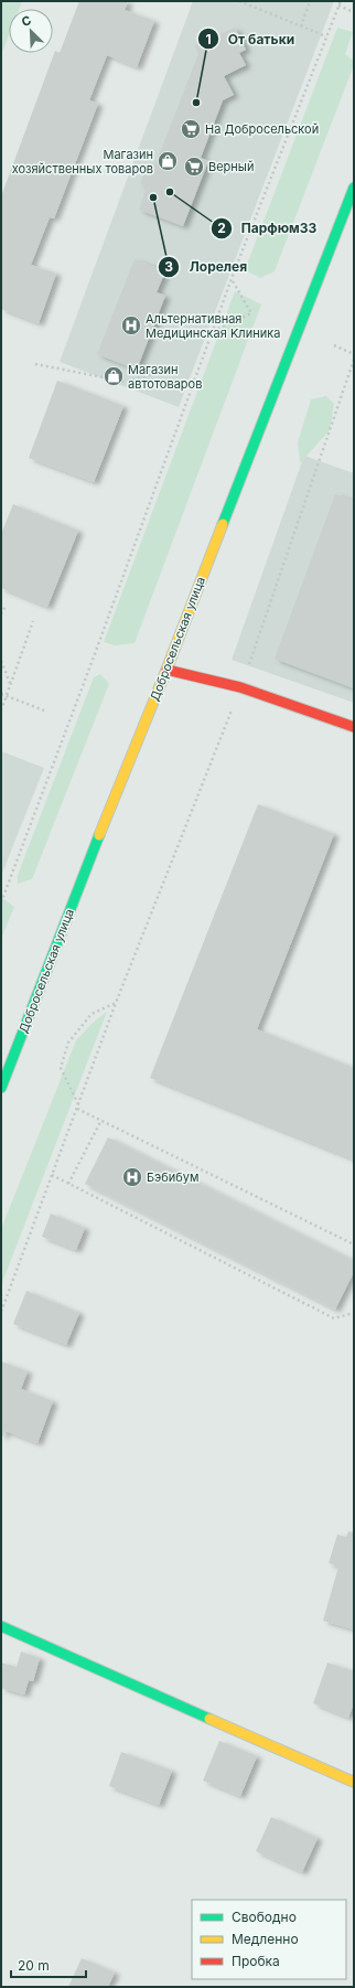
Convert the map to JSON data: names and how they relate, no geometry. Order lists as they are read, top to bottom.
{
  "streets": {
    "main road": ["Добросельская улица"]
  },
  "places": {
    "other": ["От батьки", "Парфюм33", "Лорелея"],
    "supermarket": ["На Добросельской", "Верный"],
    "shop": ["Магазин хозяйственных товаров", "Магазин автотоваров"],
    "hospital": ["Альтернативная Mедицинская Kлиника", "Бэбибум"]
  },
  "legend": ["Свободно", "Медленно", "Пробка"],
  "scale_bar": "20 m",
  "north": "top left"
}
